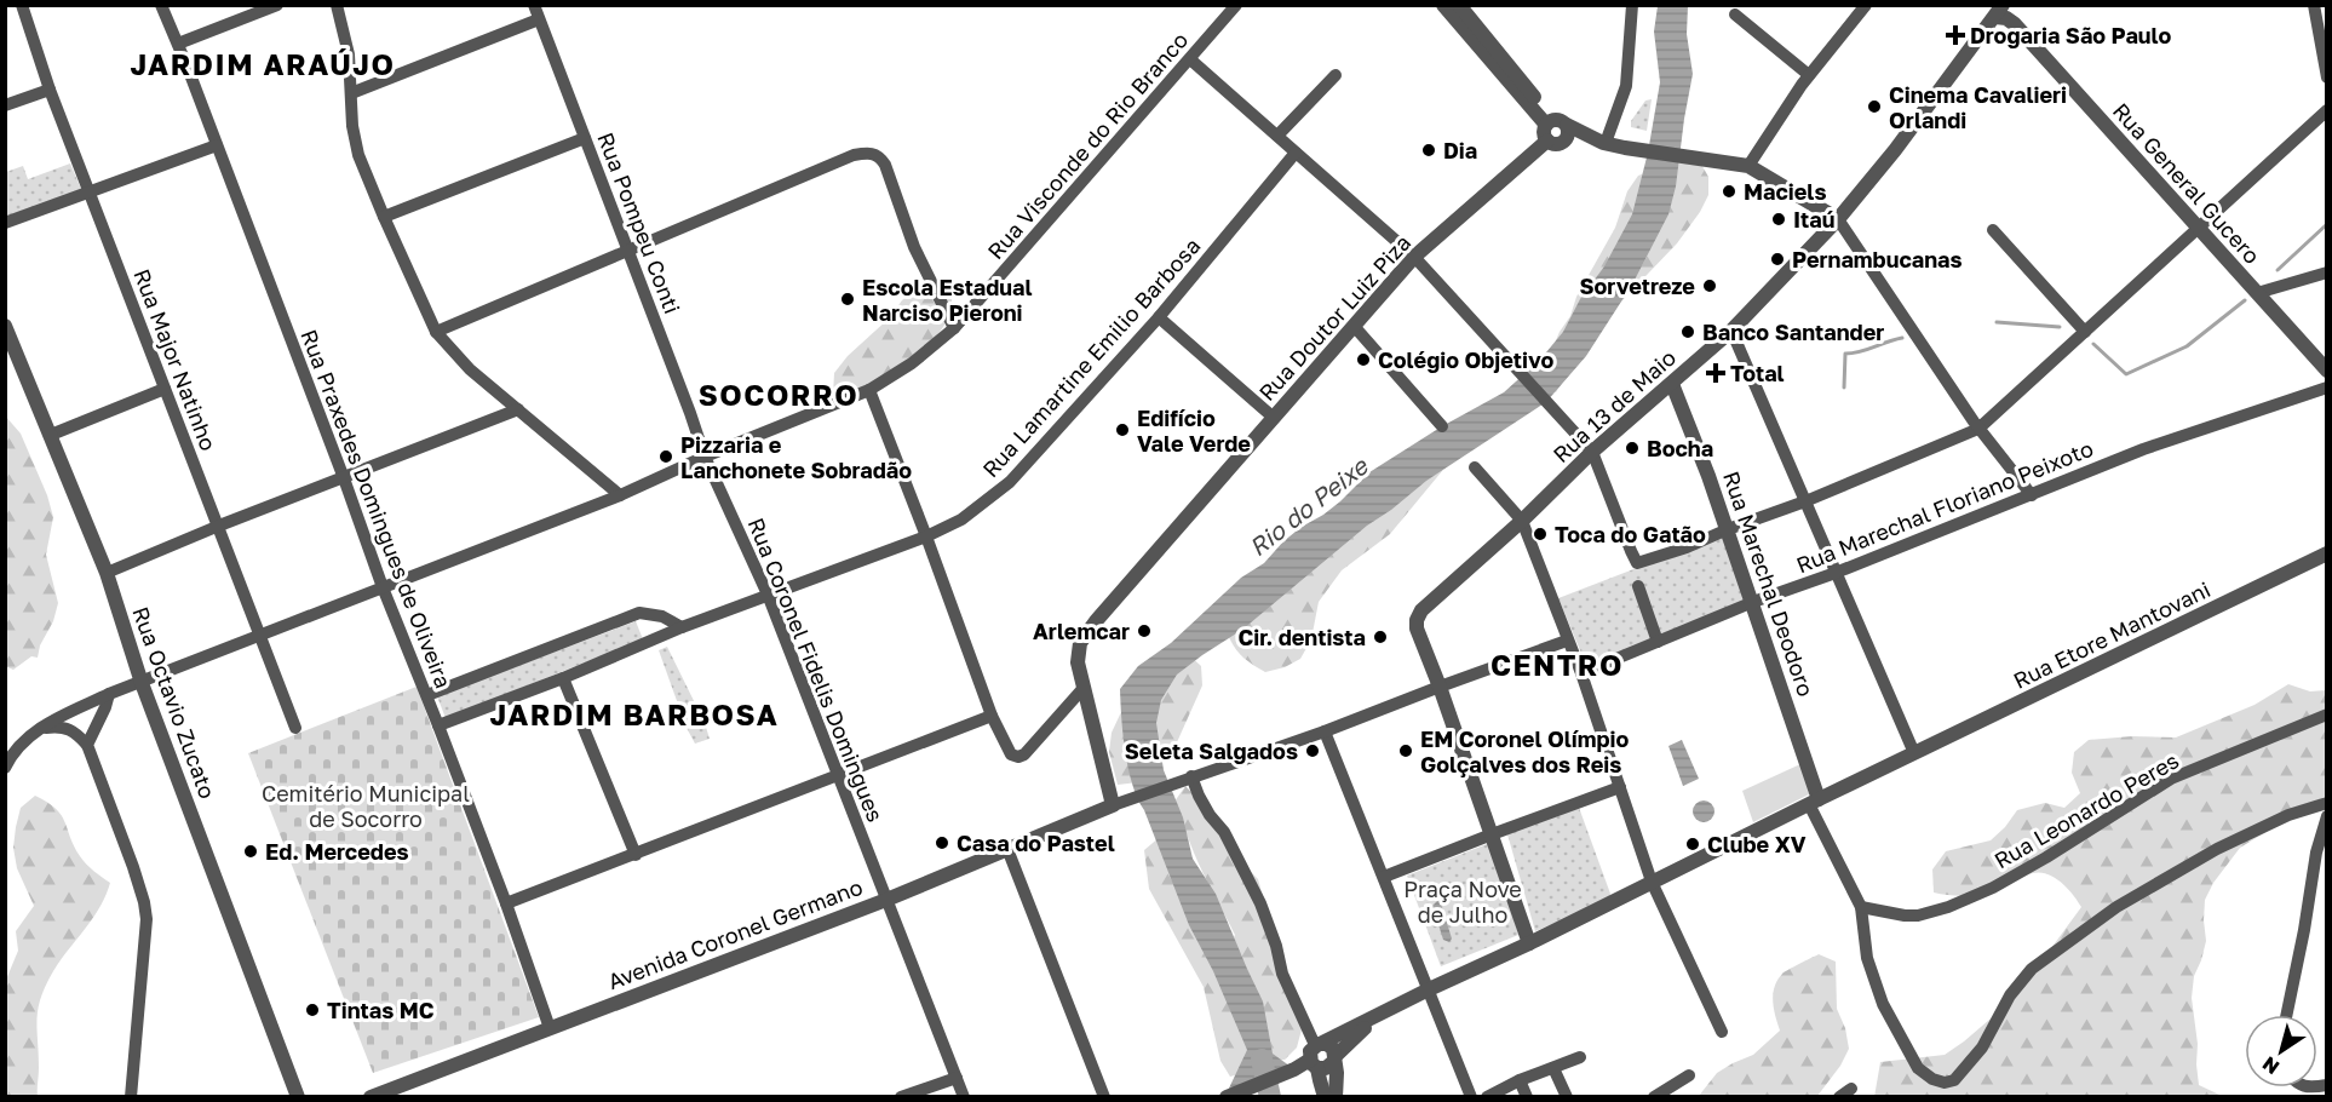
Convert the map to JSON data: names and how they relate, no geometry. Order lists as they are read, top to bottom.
{
  "streets": {
    "street": [
      "Rua Visconde do Rio Branco",
      "Rua General Gucero",
      "Rua Pompeu Conti",
      "Rua Doutor Luiz Piza",
      "Rua Lamartine Emilio Barbosa",
      "Rua Major Natinho",
      "Rua 13 de Maio",
      "Rua Marechal Floriano Peixoto",
      "Rua Praxedes Domingues de Oliveira",
      "Rua Marechal Deodoro",
      "Rua Etore Mantovani",
      "Rua Coronel Fidelis Domingues",
      "Rua Octavio Zucato",
      "Rua Leonardo Peres",
      "Avenida Coronel Germano"
    ]
  },
  "crossings": [
    ["Rua Visconde do Rio Branco", "Rua Pompeu Conti"],
    ["Rua Visconde do Rio Branco", "Rua Major Natinho"],
    ["Rua Visconde do Rio Branco", "Rua Praxedes Domingues de Oliveira"],
    ["Rua Visconde do Rio Branco", "Rua Coronel Fidelis Domingues"],
    ["Rua Visconde do Rio Branco", "Rua Octavio Zucato"],
    ["Rua General Gucero", "Rua 13 de Maio"],
    ["Rua Pompeu Conti", "Rua Coronel Fidelis Domingues"],
    ["Rua Doutor Luiz Piza", "Avenida Coronel Germano"],
    ["Rua Lamartine Emilio Barbosa", "Rua Praxedes Domingues de Oliveira"],
    ["Rua Lamartine Emilio Barbosa", "Rua Coronel Fidelis Domingues"],
    ["Rua 13 de Maio", "Rua Marechal Deodoro"],
    ["Rua Marechal Floriano Peixoto", "Rua Marechal Deodoro"],
    ["Rua Praxedes Domingues de Oliveira", "Avenida Coronel Germano"],
    ["Rua Marechal Deodoro", "Rua Etore Mantovani"],
    ["Rua Coronel Fidelis Domingues", "Avenida Coronel Germano"]
  ],
  "districts": [
    "JARDIM ARAÚJO",
    "SOCORRO",
    "CENTRO",
    "JARDIM BARBOSA"
  ],
  "water": ["Rio do Peixe"],
  "parks": ["Cemitério Municipal de Socorro", "Praça Nove de Julho"],
  "places": {
    "health": ["Drogaria São Paulo", "Total"],
    "other": [
      "Cinema Cavalieri Orlandi",
      "Dia",
      "Maciels",
      "Itaú",
      "Pernambucanas",
      "Sorvetreze",
      "Escola Estadual Narciso Pieroni",
      "Banco Santander",
      "Colégio Objetivo",
      "Edifício Vale Verde",
      "Bocha",
      "Pizzaria e Lanchonete Sobradão",
      "Toca do Gatão",
      "Arlemcar",
      "Cir. dentista",
      "Seleta Salgados",
      "EM Coronel Olímpio Golçalves dos Reis",
      "Casa do Pastel",
      "Clube XV",
      "Ed. Mercedes",
      "Tintas MC"
    ]
  },
  "north": "bottom left"
}
